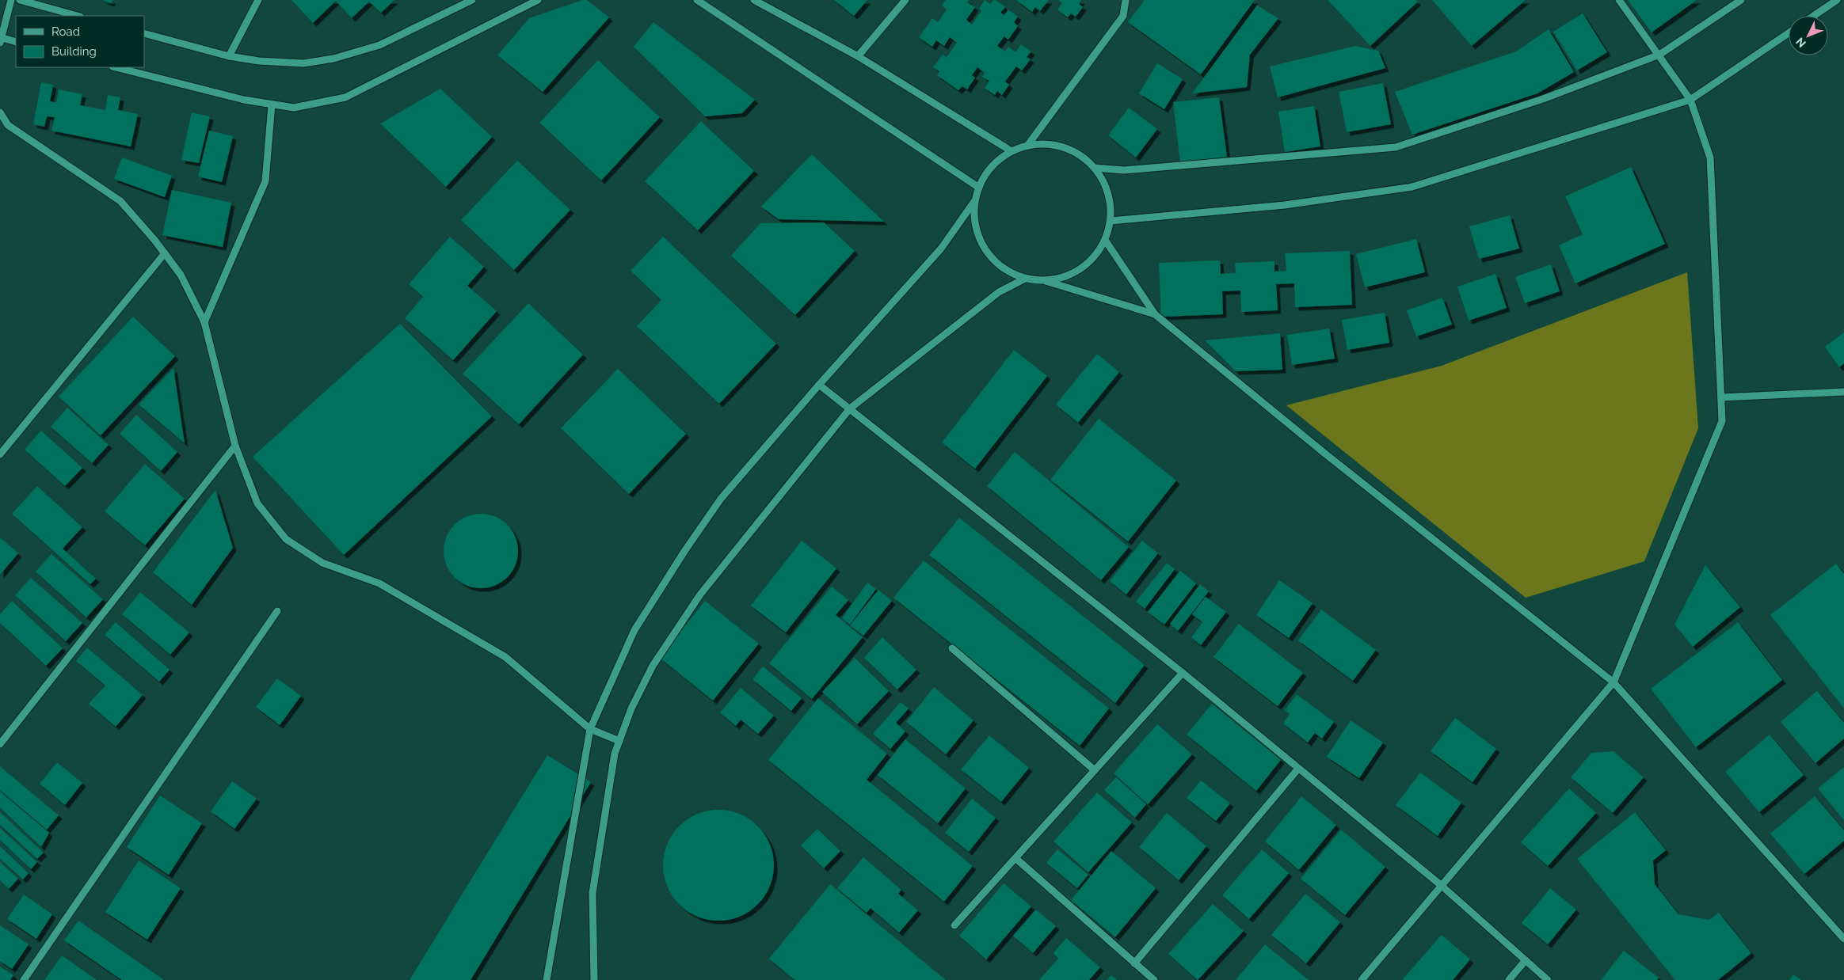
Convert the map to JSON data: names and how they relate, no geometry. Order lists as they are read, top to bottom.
{
  "legend": ["Road", "Building"],
  "north": "bottom left"
}
